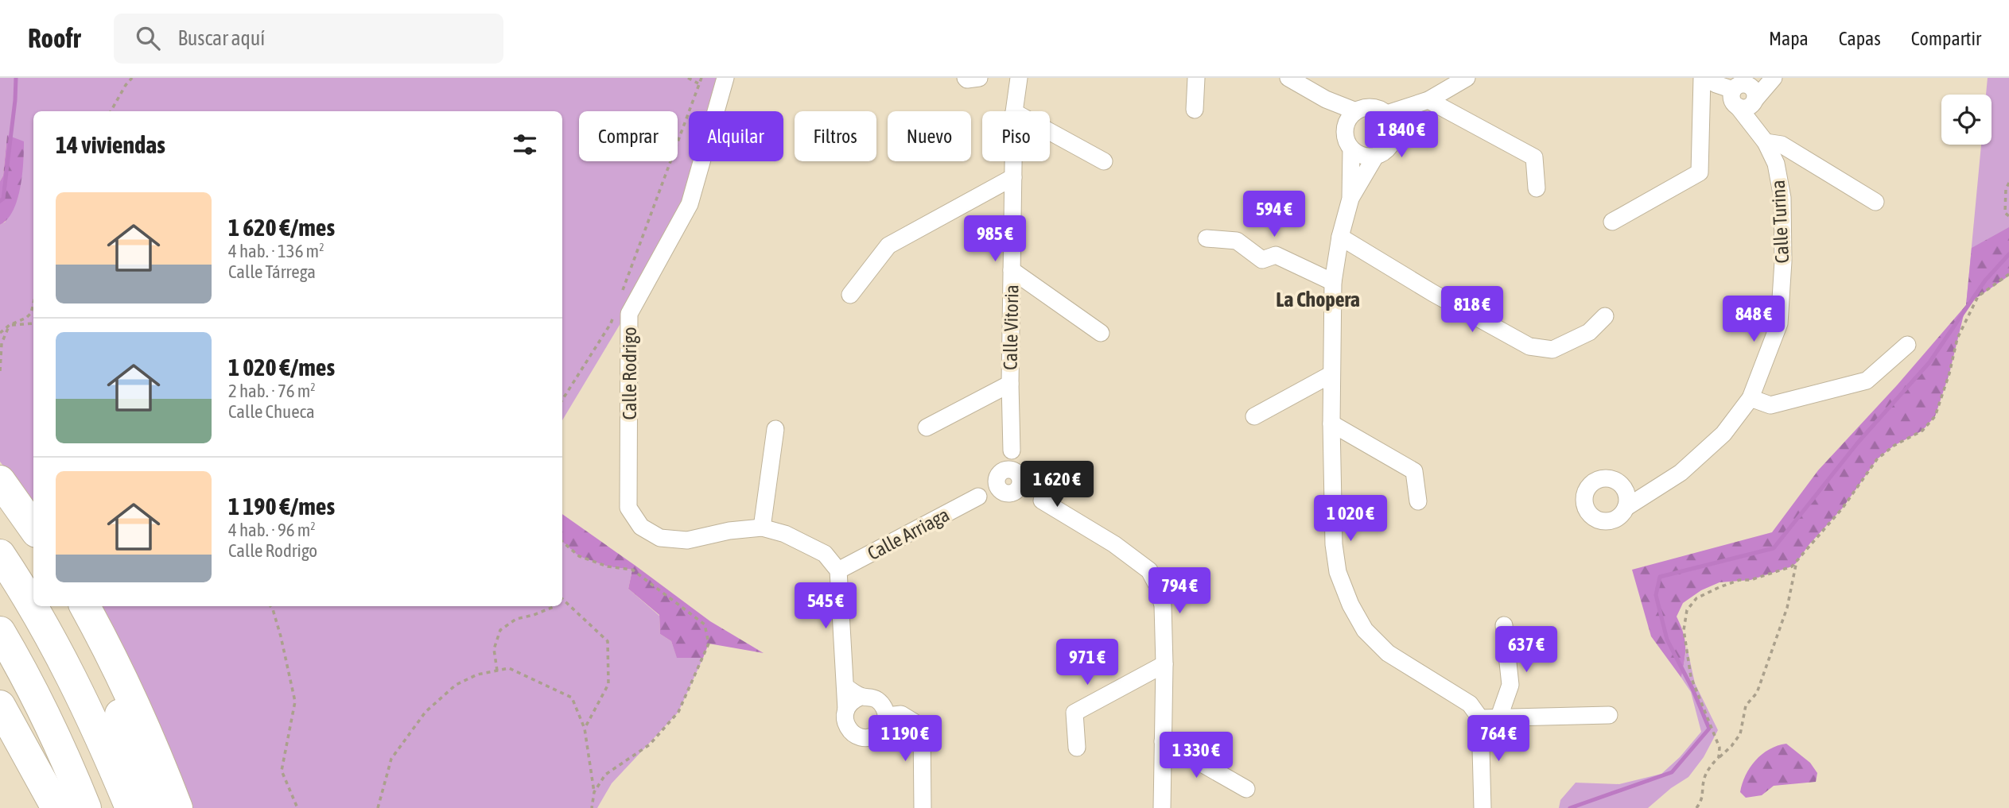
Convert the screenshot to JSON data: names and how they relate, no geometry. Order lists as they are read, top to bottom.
{
  "streets": {
    "street": [
      "Calle Turina",
      "Calle Vitoria",
      "Calle Rodrigo",
      "Calle Arriaga"
    ]
  },
  "crossings": [
    ["Calle Vitoria", "Calle Arriaga"],
    ["Calle Rodrigo", "Calle Arriaga"]
  ],
  "districts": ["La Chopera"],
  "page": {
    "header": "Roofr",
    "search": "Buscar aquí",
    "nav": ["Mapa", "Capas", "Compartir"],
    "price": [
      "1 840 €",
      "594 €",
      "985 €",
      "818 €",
      "848 €",
      "1 620 €",
      "1 020 €",
      "794 €",
      "545 €",
      "637 €",
      "971 €",
      "1 190 €",
      "764 €",
      "1 330 €"
    ],
    "chip": [
      "Comprar",
      "Alquilar",
      "Filtros",
      "Nuevo",
      "Piso"
    ],
    "heading": "14 viviendas",
    "list": [
      {
        "name": "1 620 €/mes",
        "note": "4 hab. · 136 m² · Calle Tárrega"
      },
      {
        "name": "1 020 €/mes",
        "note": "2 hab. · 76 m² · Calle Chueca"
      },
      {
        "name": "1 190 €/mes",
        "note": "4 hab. · 96 m² · Calle Rodrigo"
      }
    ]
  }
}
